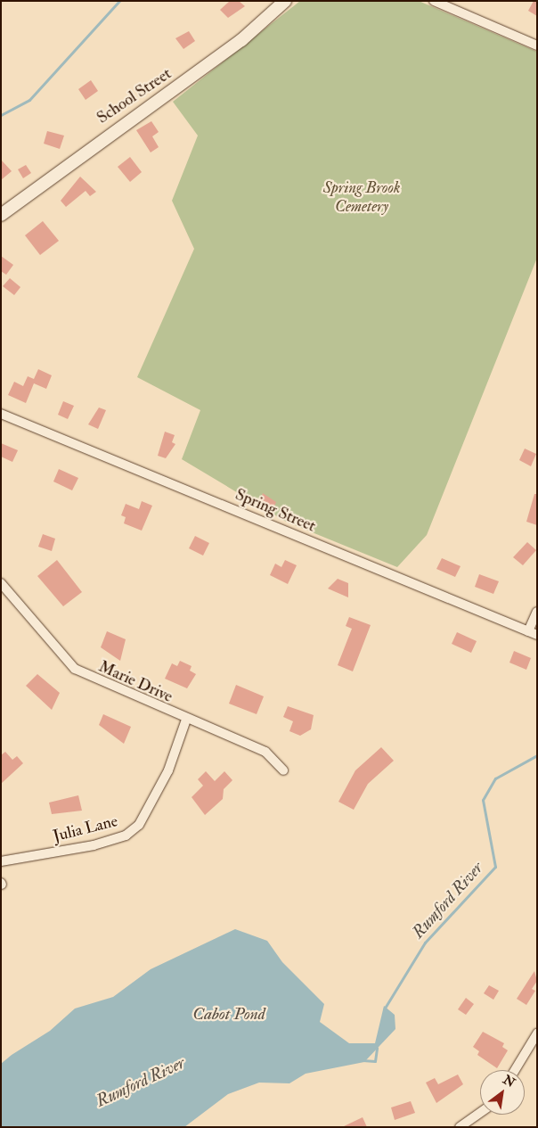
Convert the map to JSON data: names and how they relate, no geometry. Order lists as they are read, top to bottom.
{
  "streets": {
    "main road": ["School Street"],
    "street": ["Spring Street", "Marie Drive", "Julia Lane"]
  },
  "crossings": [
    ["Marie Drive", "Julia Lane"]
  ],
  "water": ["Rumford River", "Cabot Pond"],
  "parks": ["Spring Brook Cemetery"],
  "north": "top right"
}
